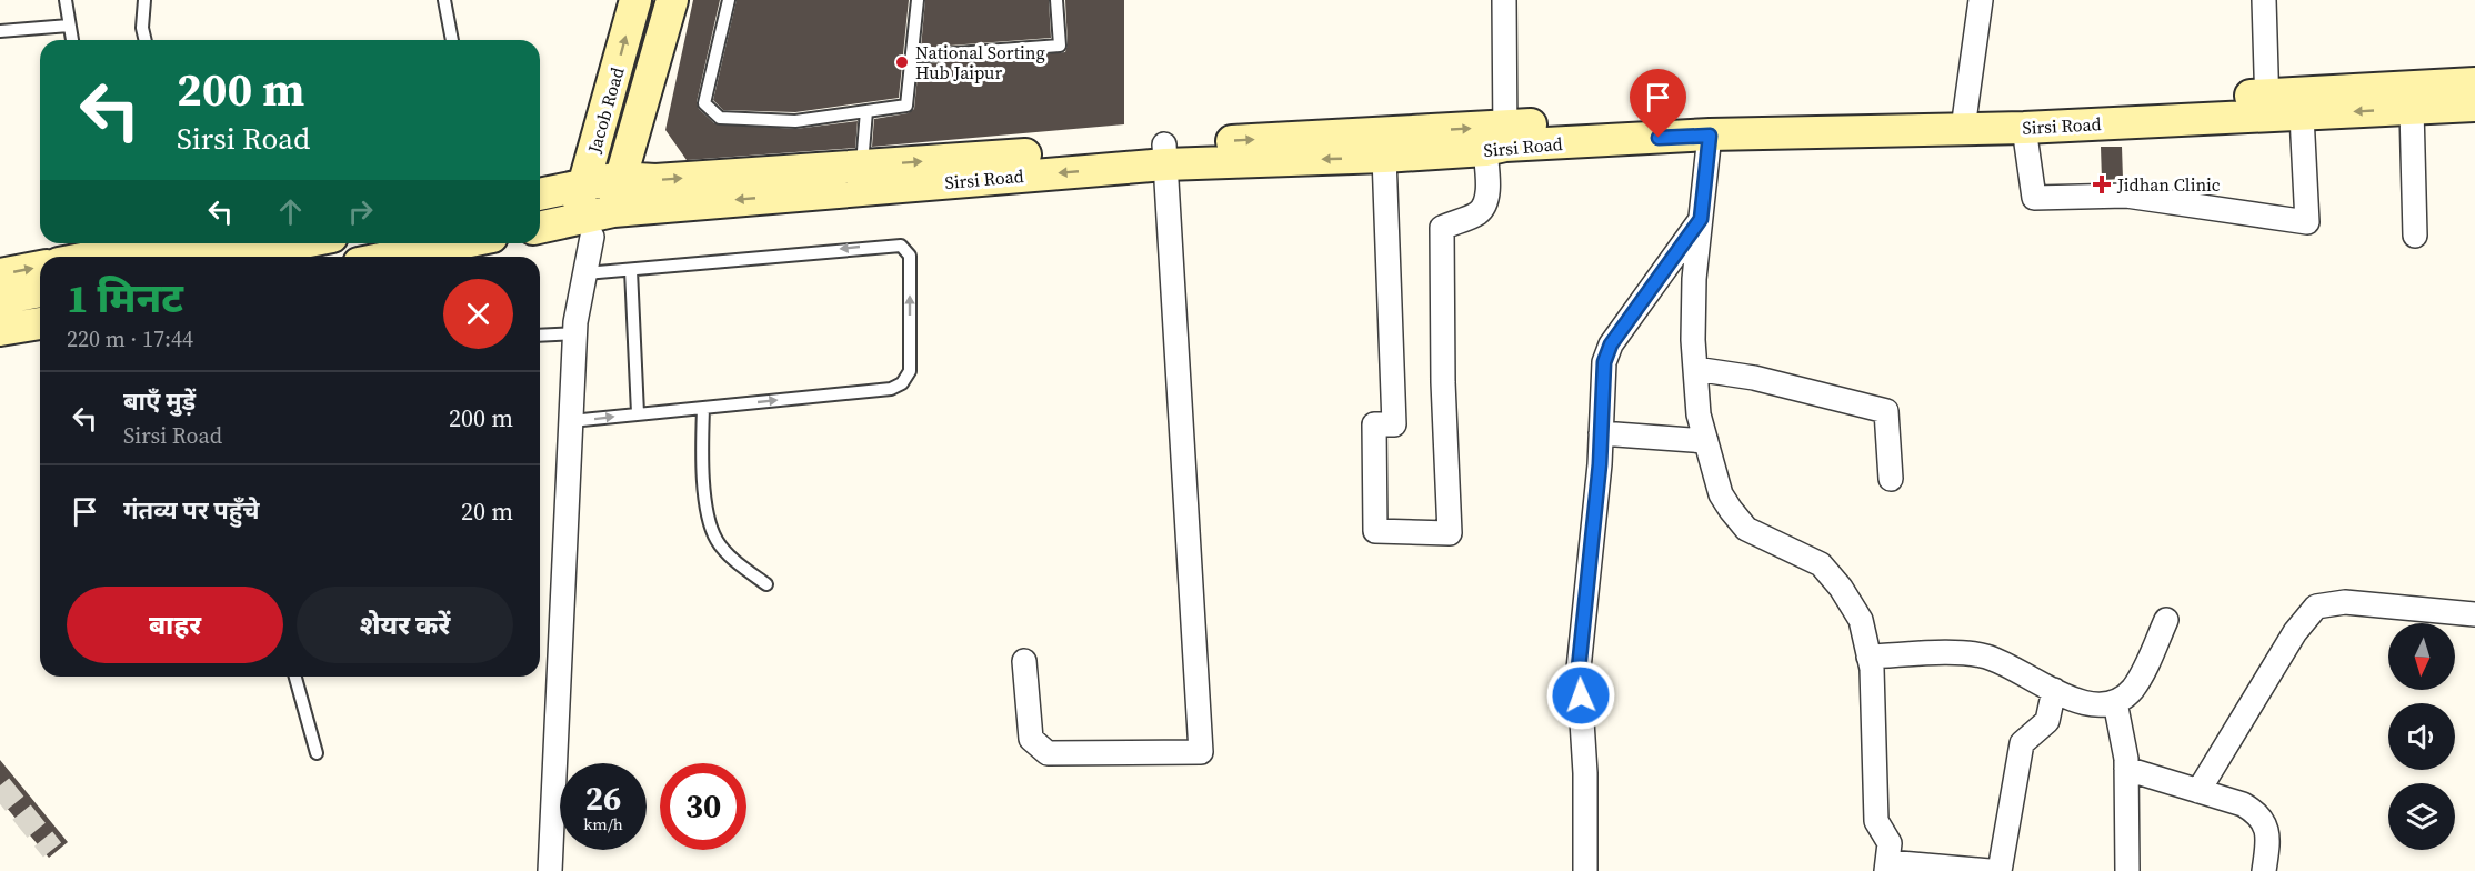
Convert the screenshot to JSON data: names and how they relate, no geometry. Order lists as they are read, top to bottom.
{
  "streets": {
    "street": ["Jacob Road", "Sirsi Road"]
  },
  "crossings": [
    ["Jacob Road", "Sirsi Road"]
  ],
  "places": {
    "other": ["National Sorting Hub Jaipur"],
    "health": ["Jidhan Clinic"]
  },
  "north": "bottom",
  "page": {
    "turn": ["200 m", "Sirsi Road"],
    "heading": ["1 मिनट", "220 m · 17:44"],
    "list": [
      {
        "name": "बाएँ मुड़ें",
        "note": "Sirsi Road",
        "value": "200 m"
      },
      {
        "name": "गंतव्य पर पहुँचे",
        "value": "20 m"
      }
    ],
    "buttons": ["बाहर", "शेयर करें"],
    "speed": "26 km/h",
    "limit": "30"
  }
}
